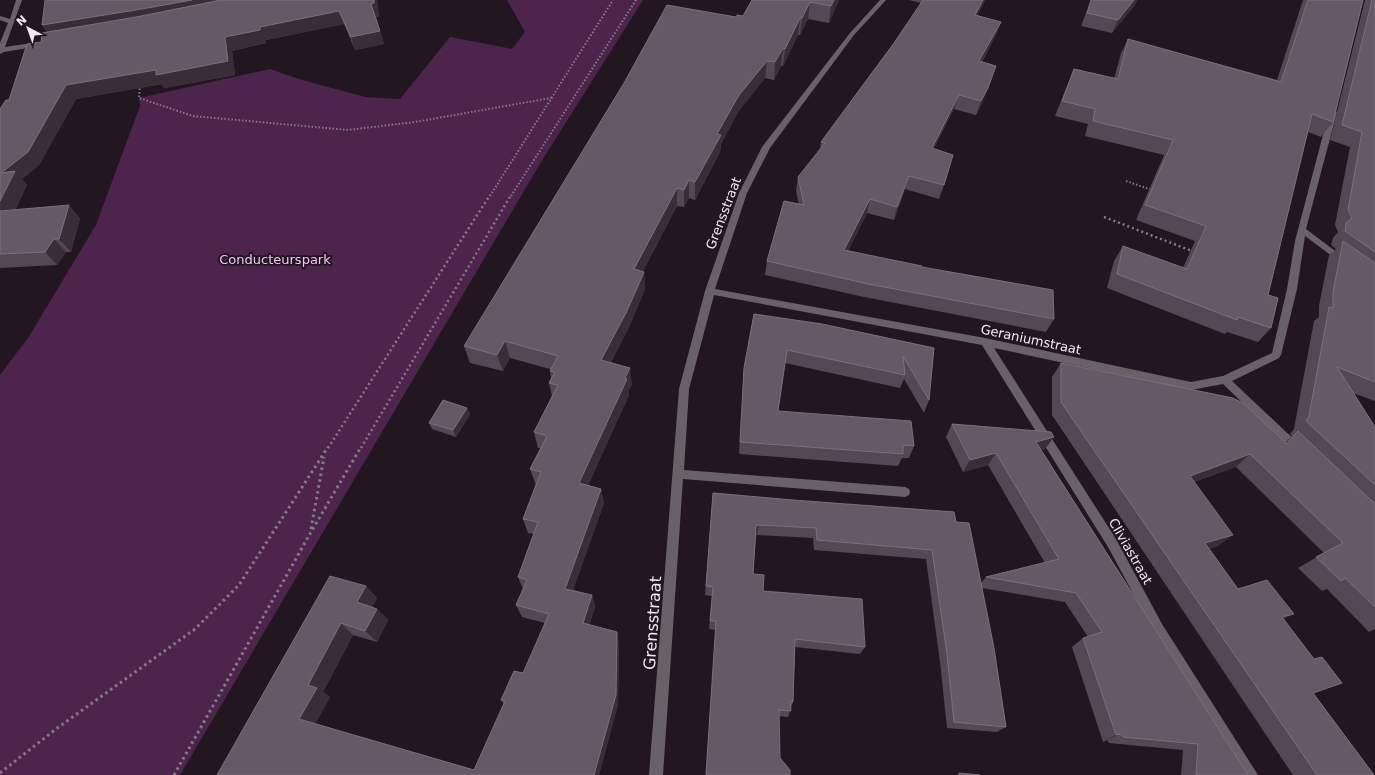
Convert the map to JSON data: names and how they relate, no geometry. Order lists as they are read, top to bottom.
{
  "streets": {
    "street": ["Grensstraat", "Geraniumstraat", "Cliviastraat"]
  },
  "crossings": [
    ["Grensstraat", "Geraniumstraat"],
    ["Geraniumstraat", "Cliviastraat"]
  ],
  "parks": ["Conducteurspark"],
  "north": "top left"
}
